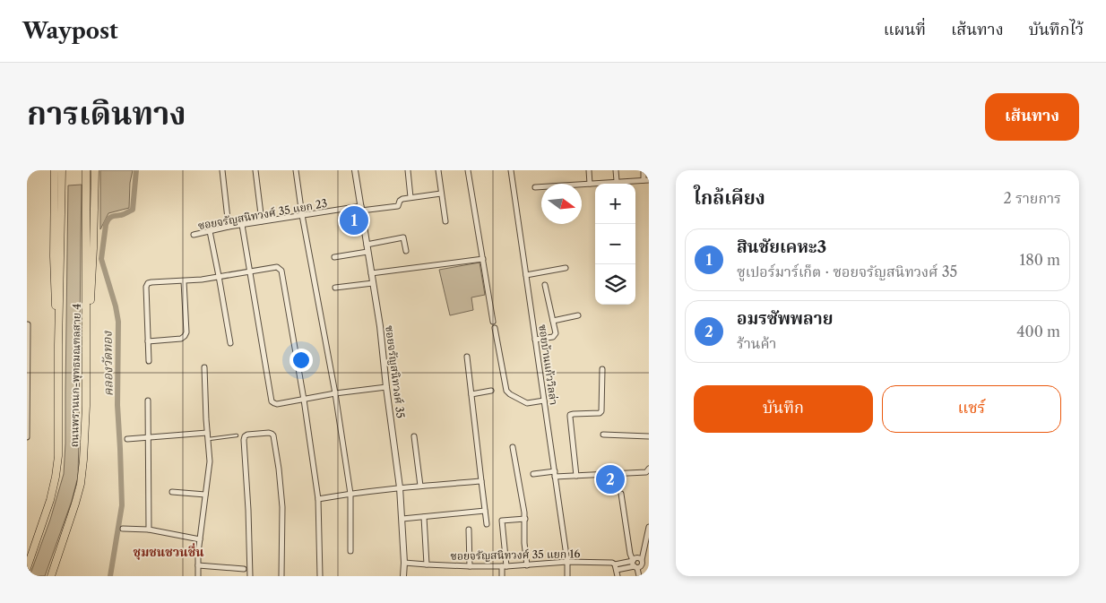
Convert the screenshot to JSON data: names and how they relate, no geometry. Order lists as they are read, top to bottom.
{
  "streets": {
    "main road": ["ถนนพรานนก-พุทธมณฑลสาย 4"],
    "street": [
      "ซอยจรัญสนิทวงศ์ 35 แยก 23",
      "ซอยบ้านแก้ววิลล่า",
      "ซอยจรัญสนิทวงศ์ 35",
      "ซอยจรัญสนิทวงศ์ 35 แยก 16"
    ]
  },
  "crossings": [
    ["ซอยจรัญสนิทวงศ์ 35 แยก 23", "ซอยจรัญสนิทวงศ์ 35"],
    ["ซอยบ้านแก้ววิลล่า", "ซอยจรัญสนิทวงศ์ 35 แยก 16"],
    ["ซอยจรัญสนิทวงศ์ 35", "ซอยจรัญสนิทวงศ์ 35 แยก 16"]
  ],
  "districts": ["ชุมชนชวนชื่น"],
  "water": ["คลองวัดทอง"],
  "north": "right",
  "page": {
    "header": "Waypost",
    "nav": ["แผนที่", "เส้นทาง", "บันทึกไว้"],
    "title": "การเดินทาง",
    "buttons": [
      "เส้นทาง",
      ["บันทึก", "แชร์"]
    ],
    "heading": ["ใกล้เคียง", "2 รายการ"],
    "map_buttons": ["+", "−"],
    "pins": ["1", "2"],
    "list": [
      {
        "mark": "1",
        "name": "สินชัยเคหะ3",
        "note": "ซูเปอร์มาร์เก็ต · ซอยจรัญสนิทวงศ์ 35",
        "value": "180 m"
      },
      {
        "mark": "2",
        "name": "อมรซัพพลาย",
        "note": "ร้านค้า",
        "value": "400 m"
      }
    ]
  }
}
